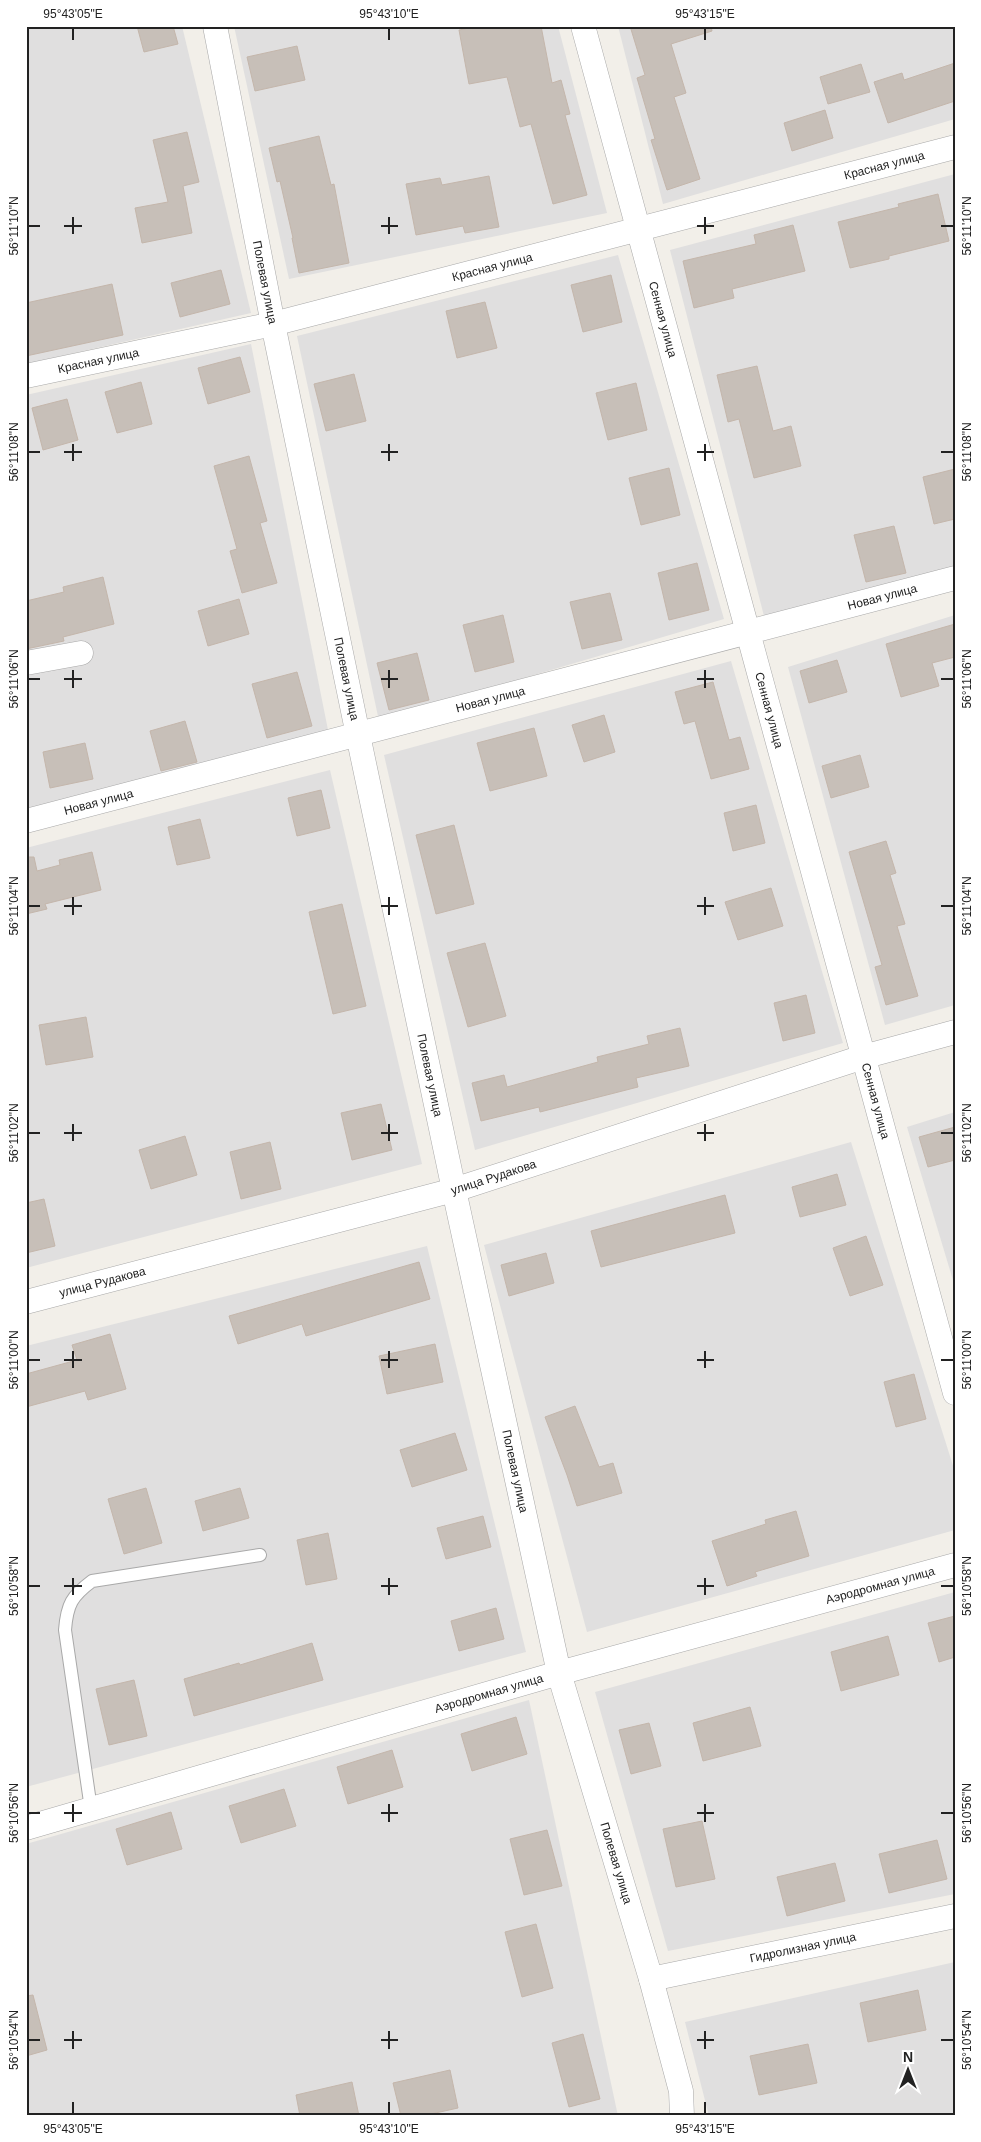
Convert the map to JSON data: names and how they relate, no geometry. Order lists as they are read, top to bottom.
{
  "streets": {
    "street": [
      "Красная улица",
      "Полевая улица",
      "Сенная улица",
      "Новая улица",
      "улица Рудакова",
      "Аэродромная улица",
      "Гидролизная улица"
    ]
  },
  "crossings": [
    ["Красная улица", "Полевая улица"],
    ["Красная улица", "Сенная улица"],
    ["Полевая улица", "Новая улица"],
    ["Полевая улица", "улица Рудакова"],
    ["Полевая улица", "Аэродромная улица"],
    ["Полевая улица", "Гидролизная улица"],
    ["Сенная улица", "Новая улица"],
    ["Сенная улица", "улица Рудакова"]
  ],
  "north": "top",
  "coordinates": [
    "95°43'05\"E",
    "95°43'10\"E",
    "95°43'15\"E",
    "56°11'10\"N",
    "56°11'08\"N",
    "56°11'06\"N",
    "56°11'04\"N",
    "56°11'02\"N",
    "56°11'00\"N",
    "56°10'58\"N",
    "56°10'56\"N",
    "56°10'54\"N"
  ]
}
